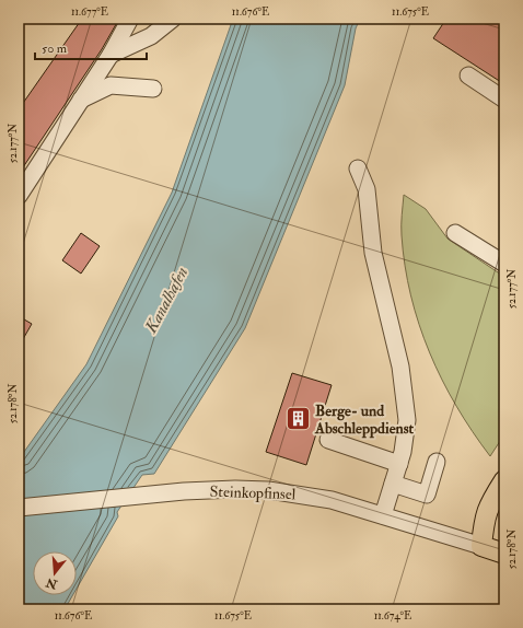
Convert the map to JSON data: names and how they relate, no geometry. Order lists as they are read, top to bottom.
{
  "streets": {
    "street": ["Steinkopfinsel"]
  },
  "water": ["Kanalhafen"],
  "places": {
    "building": ["Berge- und Abschleppdienst"]
  },
  "scale_bar": "50 m",
  "north": "bottom",
  "coordinates": [
    "11.677°E",
    "11.676°E",
    "11.675°E",
    "52.177°N",
    "52.178°N",
    "11.674°E"
  ]
}
